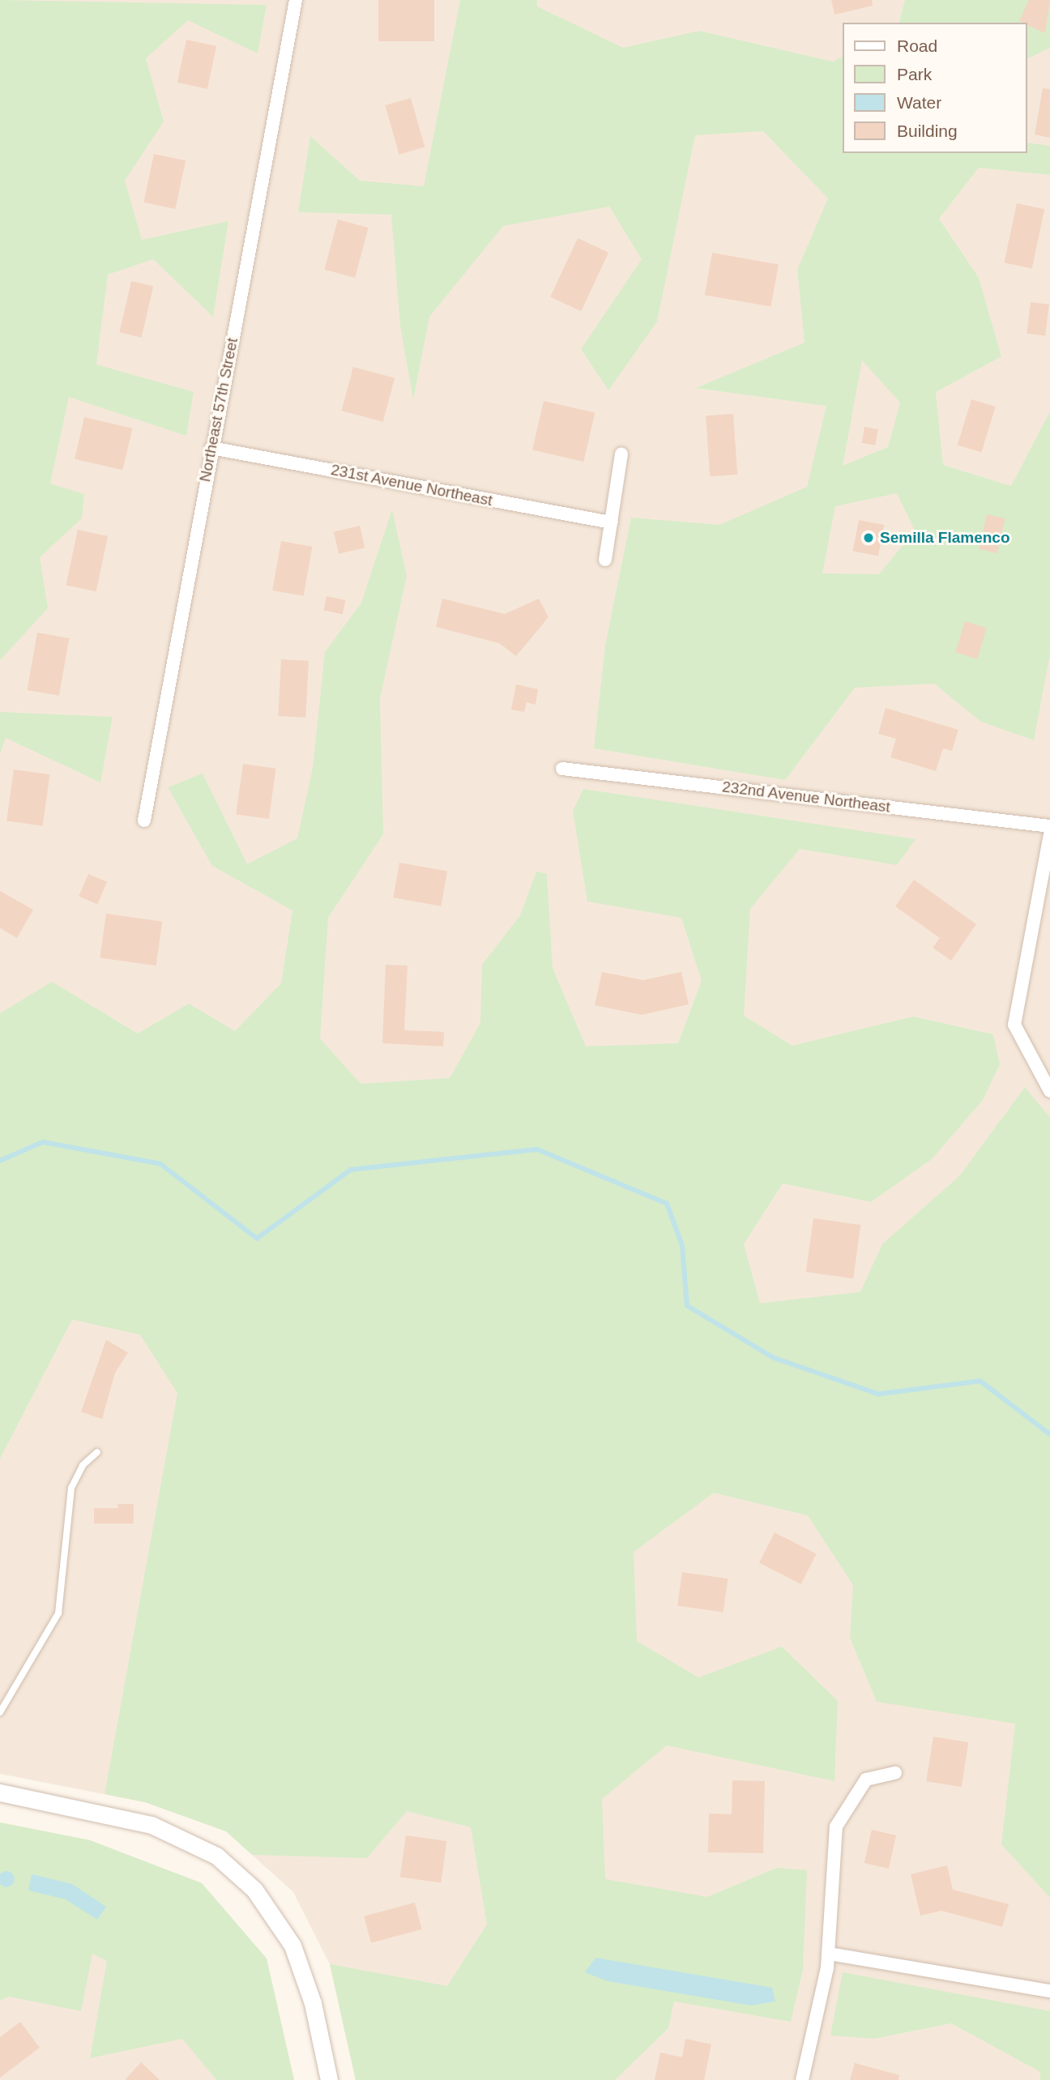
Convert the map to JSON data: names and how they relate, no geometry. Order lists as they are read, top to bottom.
{
  "streets": {
    "street": ["Northeast 57th Street", "231st Avenue Northeast", "232nd Avenue Northeast"]
  },
  "crossings": [
    ["Northeast 57th Street", "231st Avenue Northeast"]
  ],
  "places": ["Semilla Flamenco"],
  "legend": [
    "Road",
    "Park",
    "Water",
    "Building"
  ]
}
